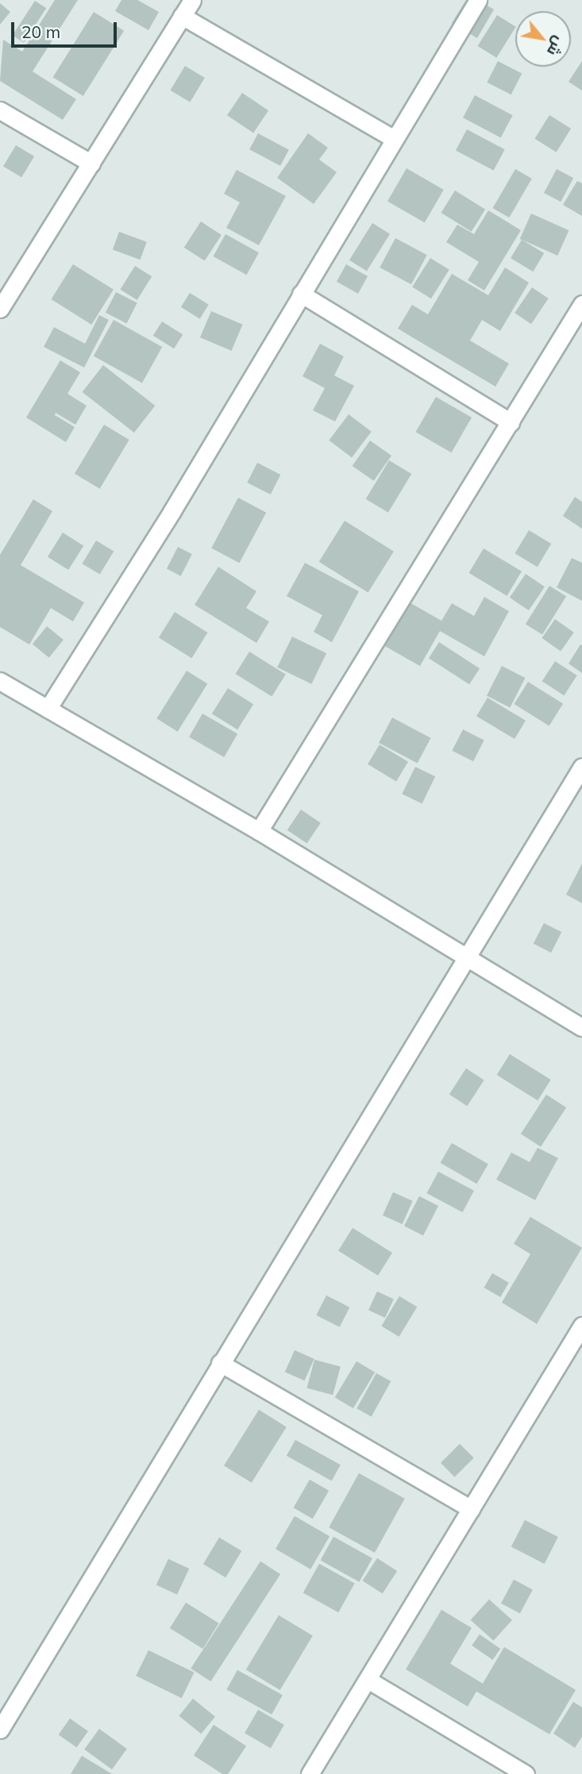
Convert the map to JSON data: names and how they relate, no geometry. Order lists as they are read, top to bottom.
{
  "scale_bar": "20 m",
  "north": "bottom right"
}
